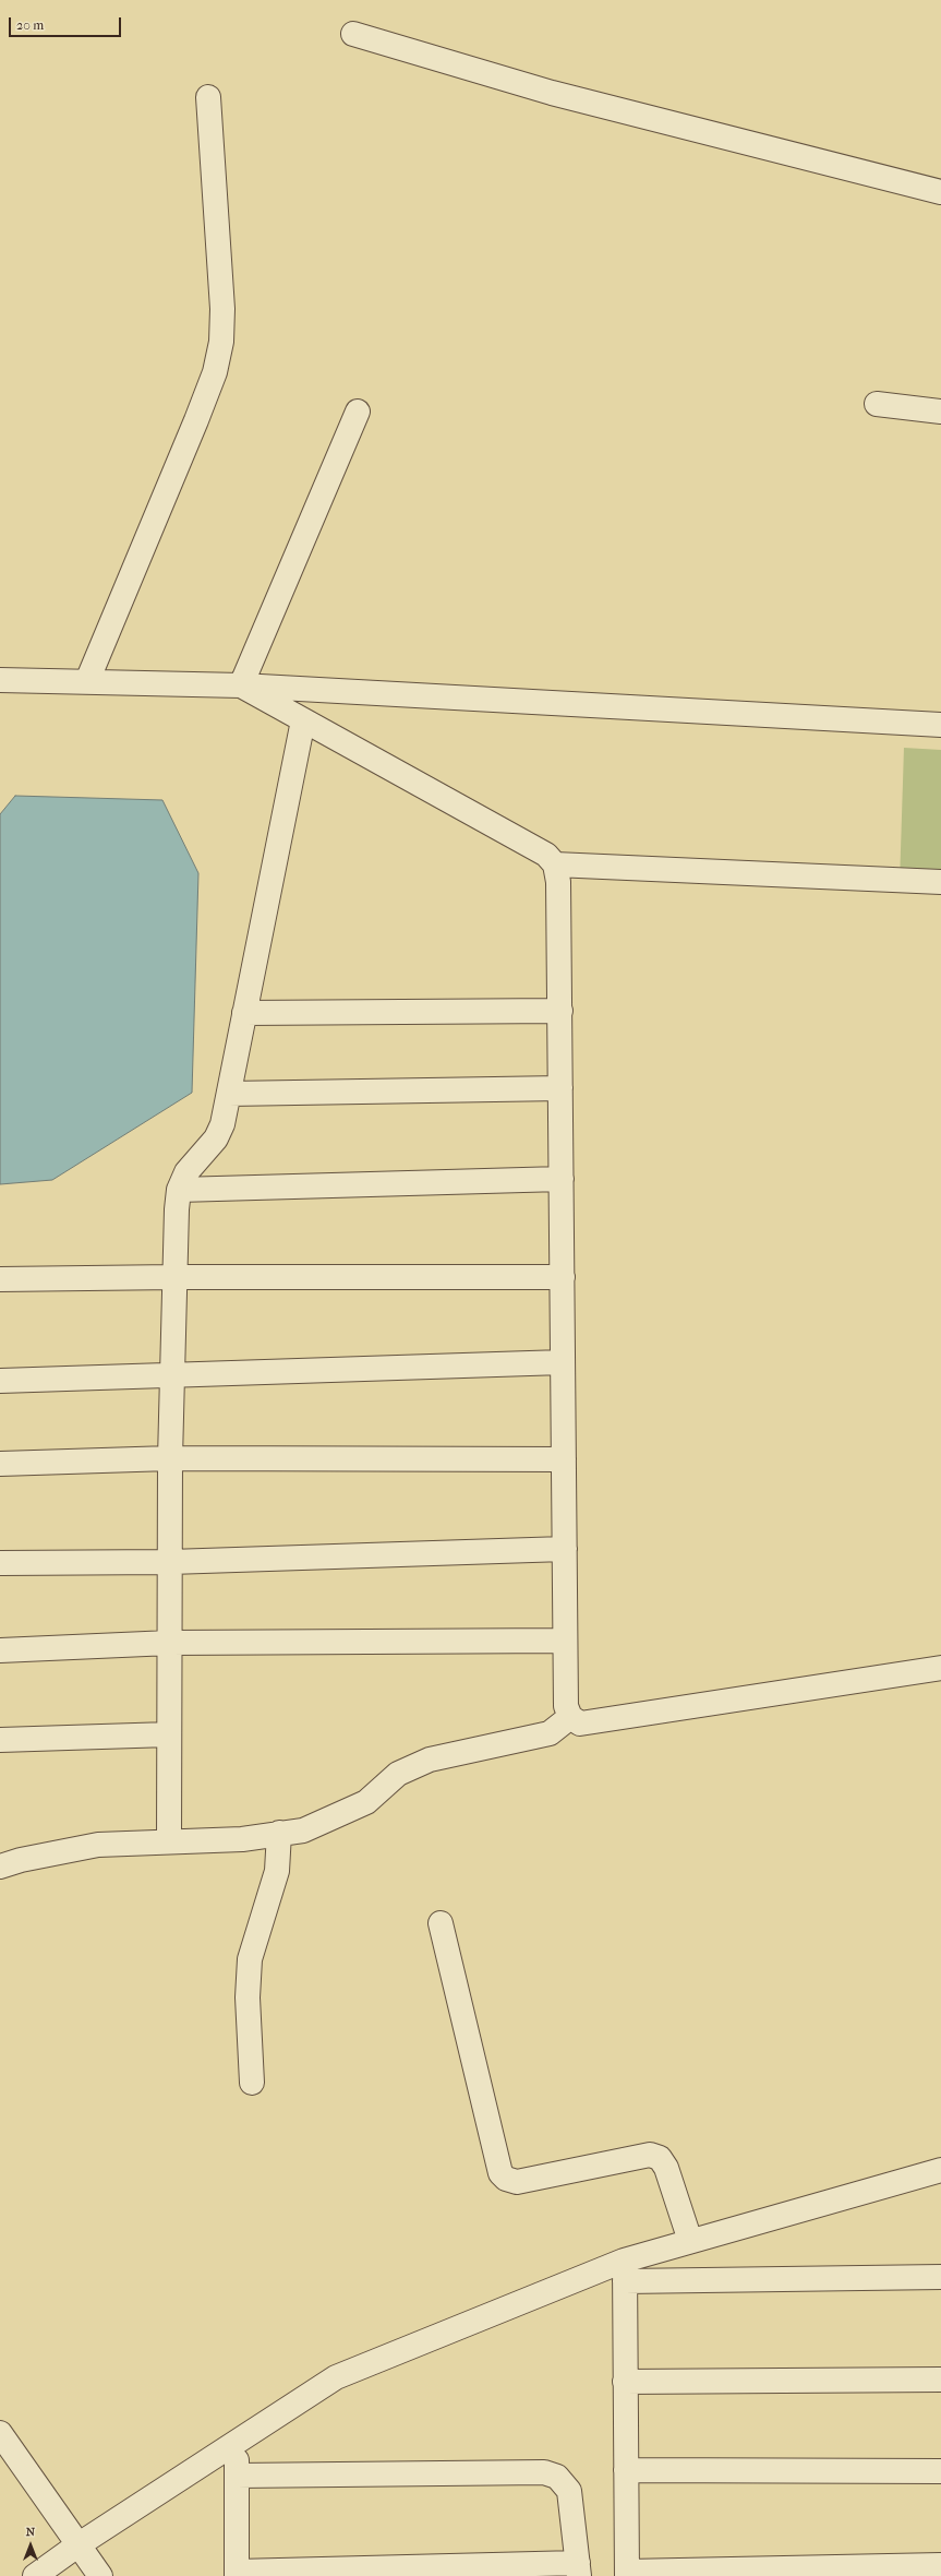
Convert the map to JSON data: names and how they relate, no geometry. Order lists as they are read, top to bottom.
{
  "scale_bar": "20 m",
  "north": "top"
}
